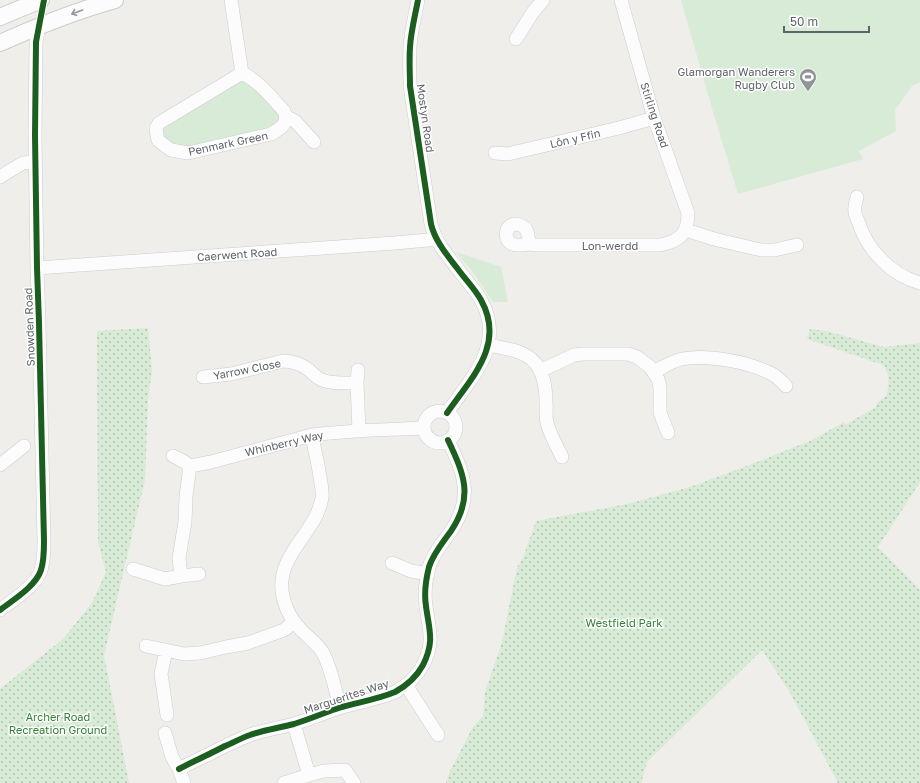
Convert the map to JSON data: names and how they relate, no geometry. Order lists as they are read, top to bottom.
{
  "streets": {
    "street": [
      "Stirling Road",
      "Mostyn Road",
      "Lôn y Ffin",
      "Penmark Green",
      "Lon-werdd",
      "Caerwent Road",
      "Snowden Road",
      "Yarrow Close",
      "Whinberry Way",
      "Marguerites Way"
    ]
  },
  "crossings": [
    ["Stirling Road", "Lôn y Ffin"],
    ["Stirling Road", "Lon-werdd"],
    ["Mostyn Road", "Caerwent Road"],
    ["Mostyn Road", "Whinberry Way"],
    ["Mostyn Road", "Marguerites Way"],
    ["Caerwent Road", "Snowden Road"],
    ["Yarrow Close", "Whinberry Way"],
    ["Whinberry Way", "Marguerites Way"]
  ],
  "parks": ["Westfield Park", "Archer Road Recreation Ground"],
  "places": {
    "sports": ["Glamorgan Wanderers Rugby Club"]
  },
  "scale_bar": "50 m"
}
